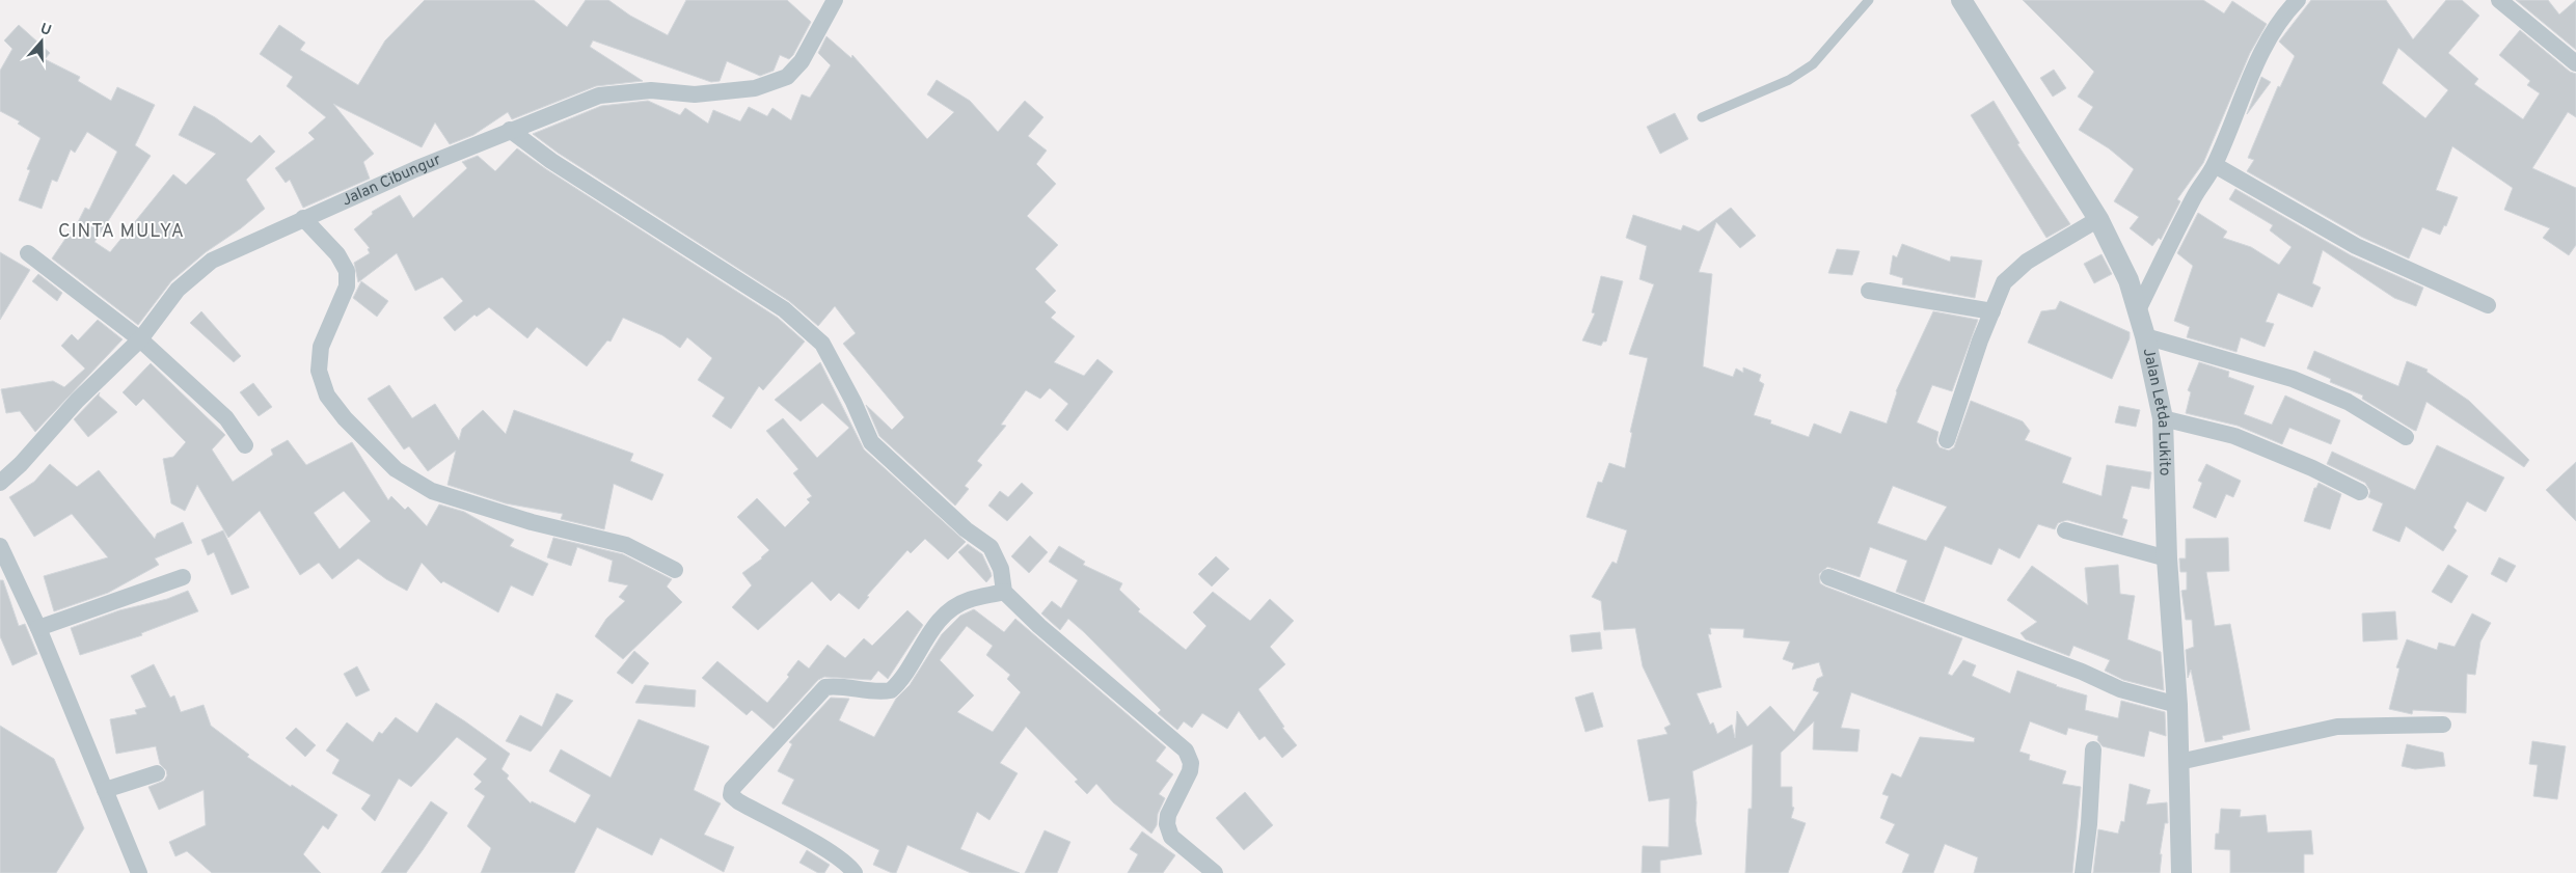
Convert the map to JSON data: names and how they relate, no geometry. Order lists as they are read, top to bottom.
{
  "streets": {
    "street": ["Jalan Cibungur", "Jalan Letda Lukito"]
  },
  "districts": ["CINTA MULYA"],
  "north": "top"
}
